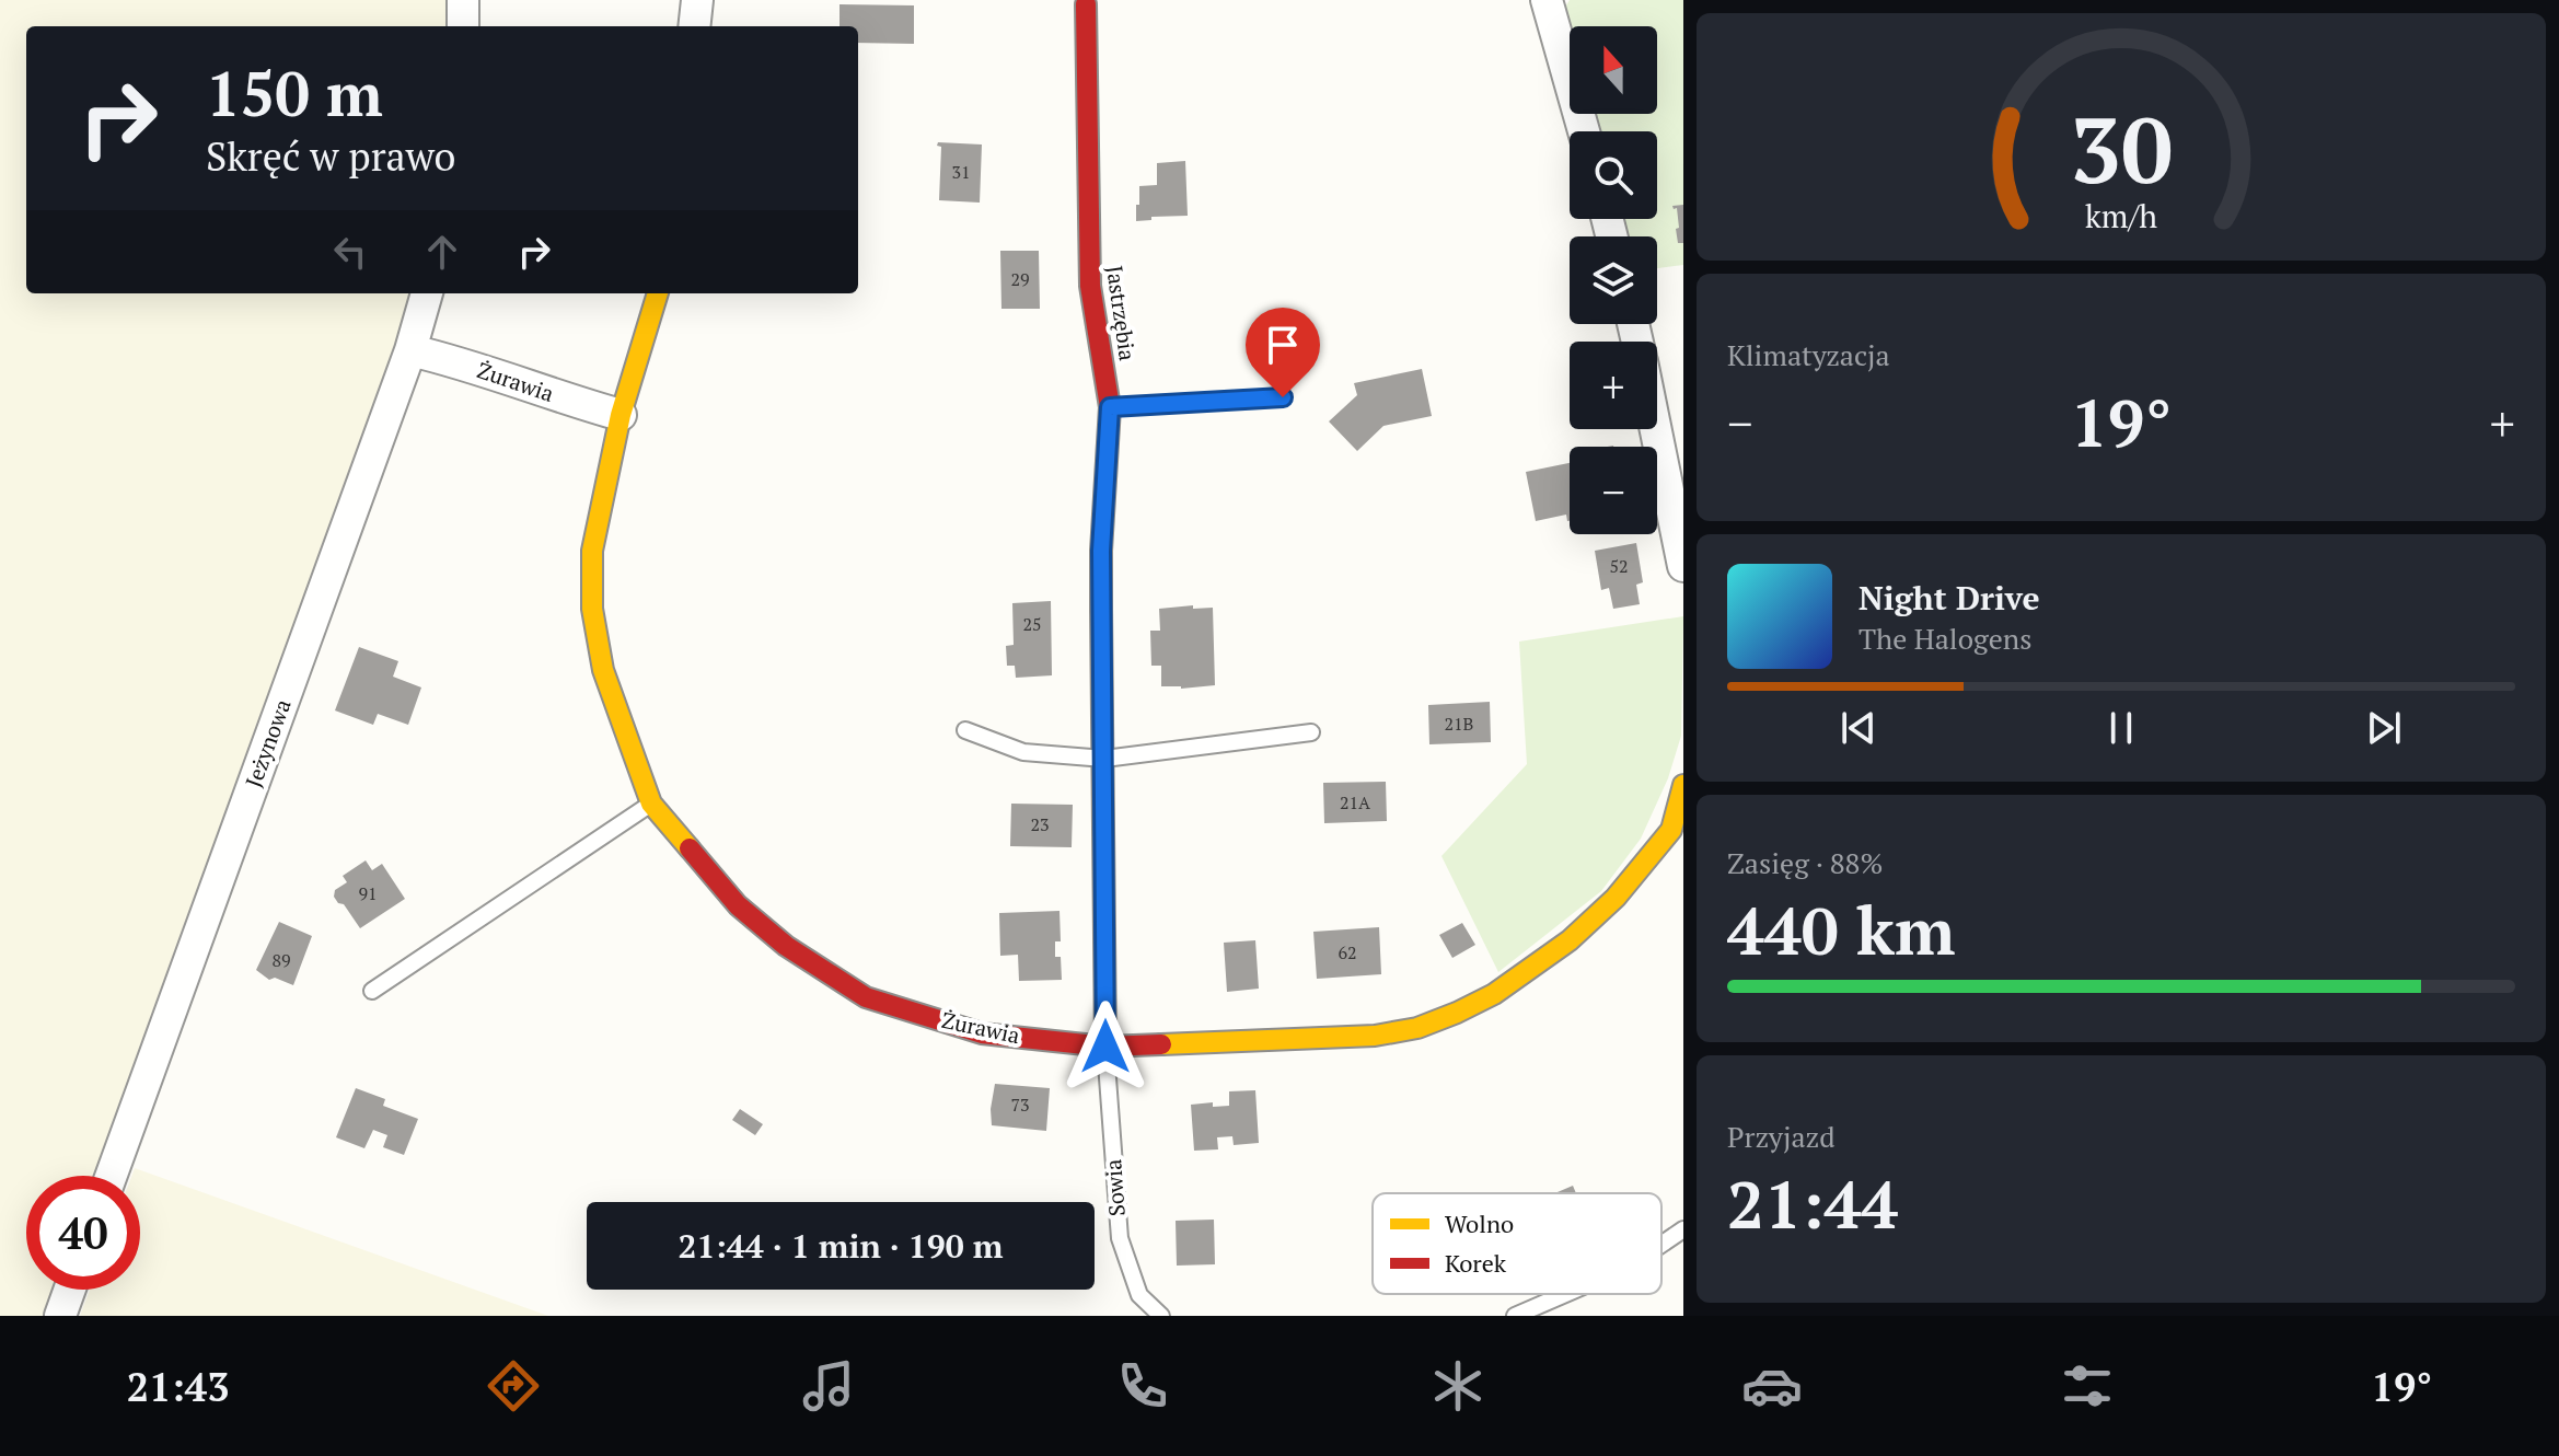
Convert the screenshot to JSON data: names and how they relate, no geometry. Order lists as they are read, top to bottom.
{
  "streets": {
    "street": ["Jastrzębia", "Żurawia", "Jeżynowa"],
    "lane": ["Sowia"]
  },
  "crossings": [
    ["Jastrzębia", "Żurawia"],
    ["Jastrzębia", "Sowia"],
    ["Żurawia", "Jeżynowa"],
    ["Żurawia", "Sowia"]
  ],
  "house_numbers": [
    "31",
    "29",
    "52",
    "25",
    "21B",
    "21A",
    "23",
    "91",
    "62",
    "89",
    "73"
  ],
  "legend": ["Wolno", "Korek"],
  "north": "top",
  "page": {
    "map_buttons": ["+", "−"],
    "turn": ["150 m", "Skręć w prawo"],
    "tile": [
      "Klimatyzacja",
      ["Zasięg · 88%", "440 km"],
      ["Przyjazd", "21:44"]
    ],
    "heat": ["−", "19°", "+"],
    "song": ["Night Drive", "The Halogens"],
    "limit": "40",
    "trip": "21:44 · 1 min · 190 m",
    "tabs": ["21:43", "19°"],
    "gauge": ["30", "km/h"]
  }
}
